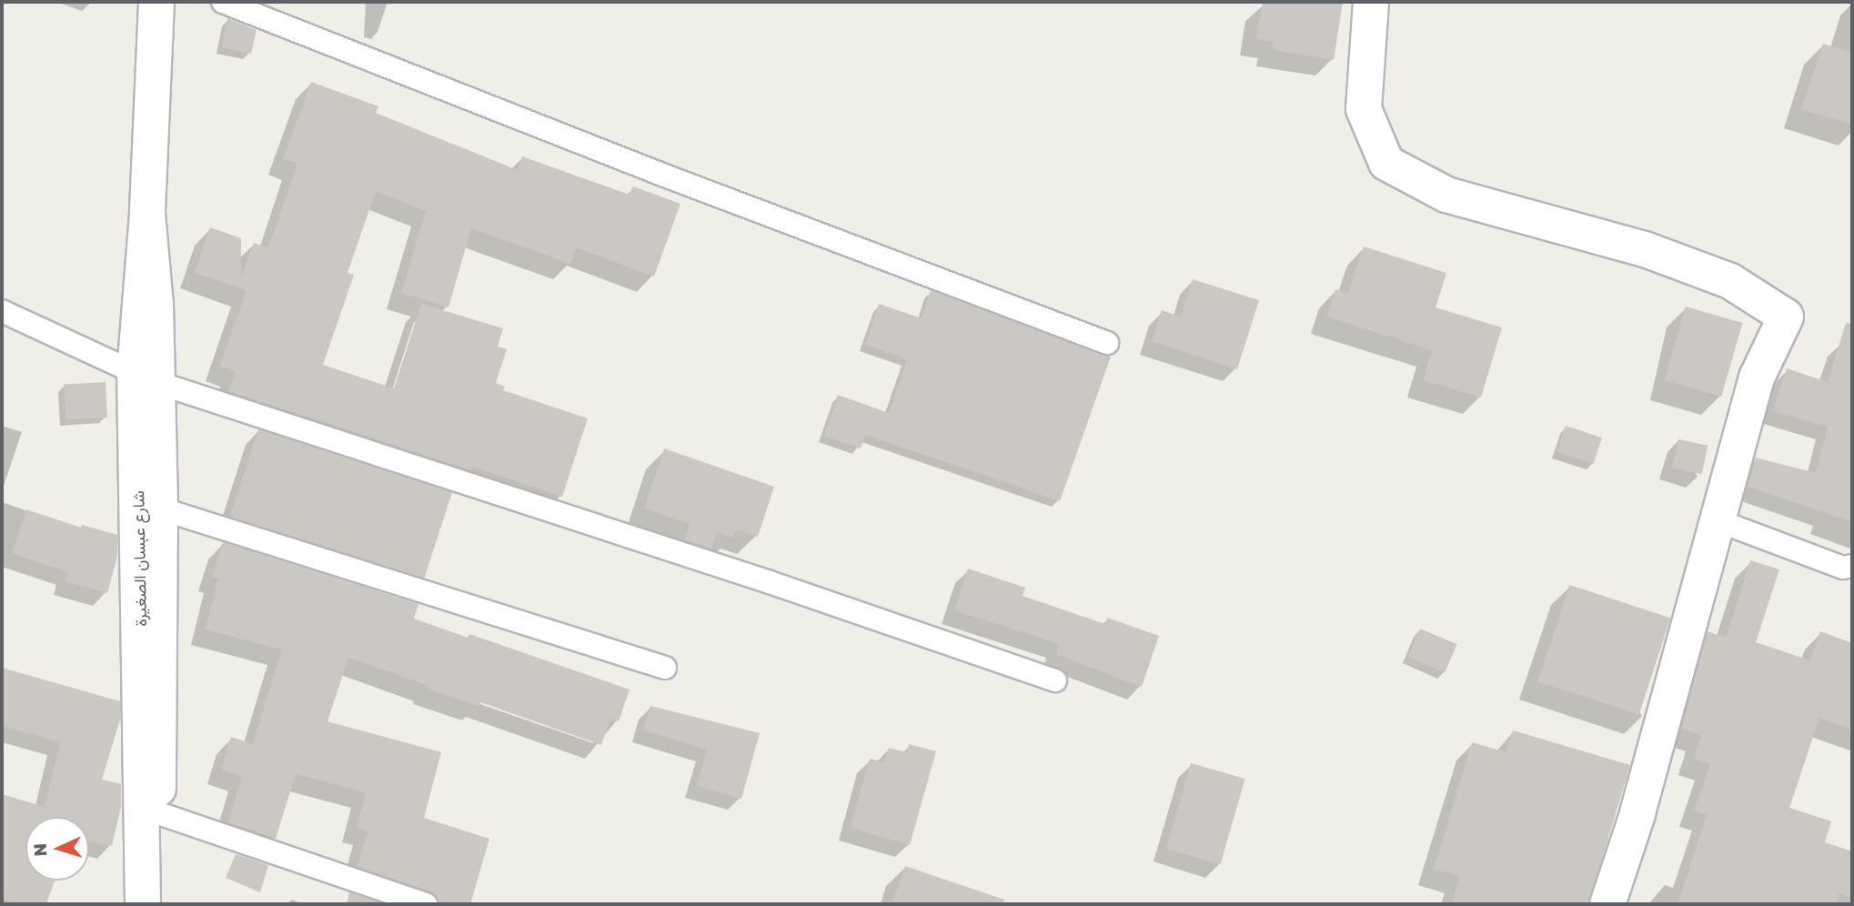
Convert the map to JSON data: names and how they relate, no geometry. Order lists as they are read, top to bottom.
{
  "streets": {
    "street": ["شارع عبسان الصغيرة"]
  },
  "north": "left"
}
